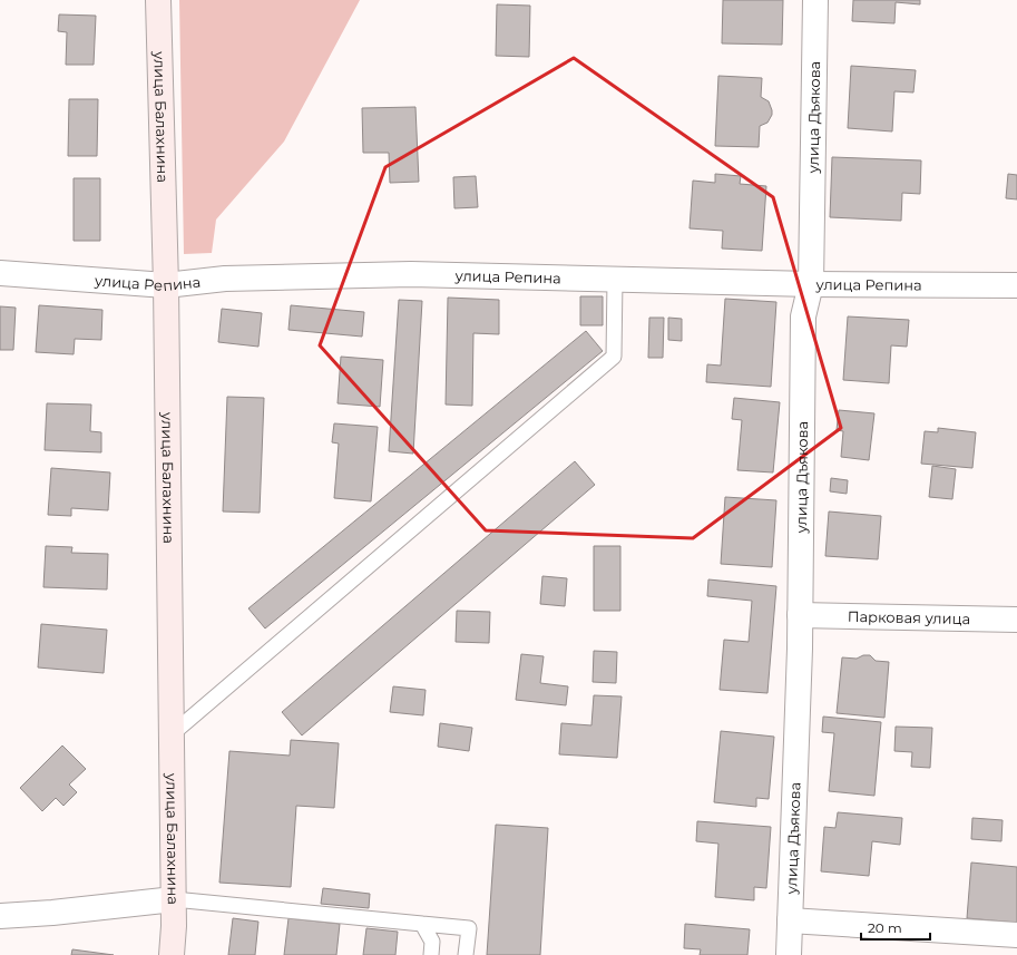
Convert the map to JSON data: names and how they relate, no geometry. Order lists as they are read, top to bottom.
{
  "streets": {
    "street": [
      "улица Балахнина",
      "улица Дъякова",
      "улица Репина",
      "Парковая улица"
    ]
  },
  "crossings": [
    ["улица Балахнина", "улица Репина"],
    ["улица Дъякова", "улица Репина"],
    ["улица Дъякова", "Парковая улица"]
  ],
  "scale_bar": "20 m"
}
